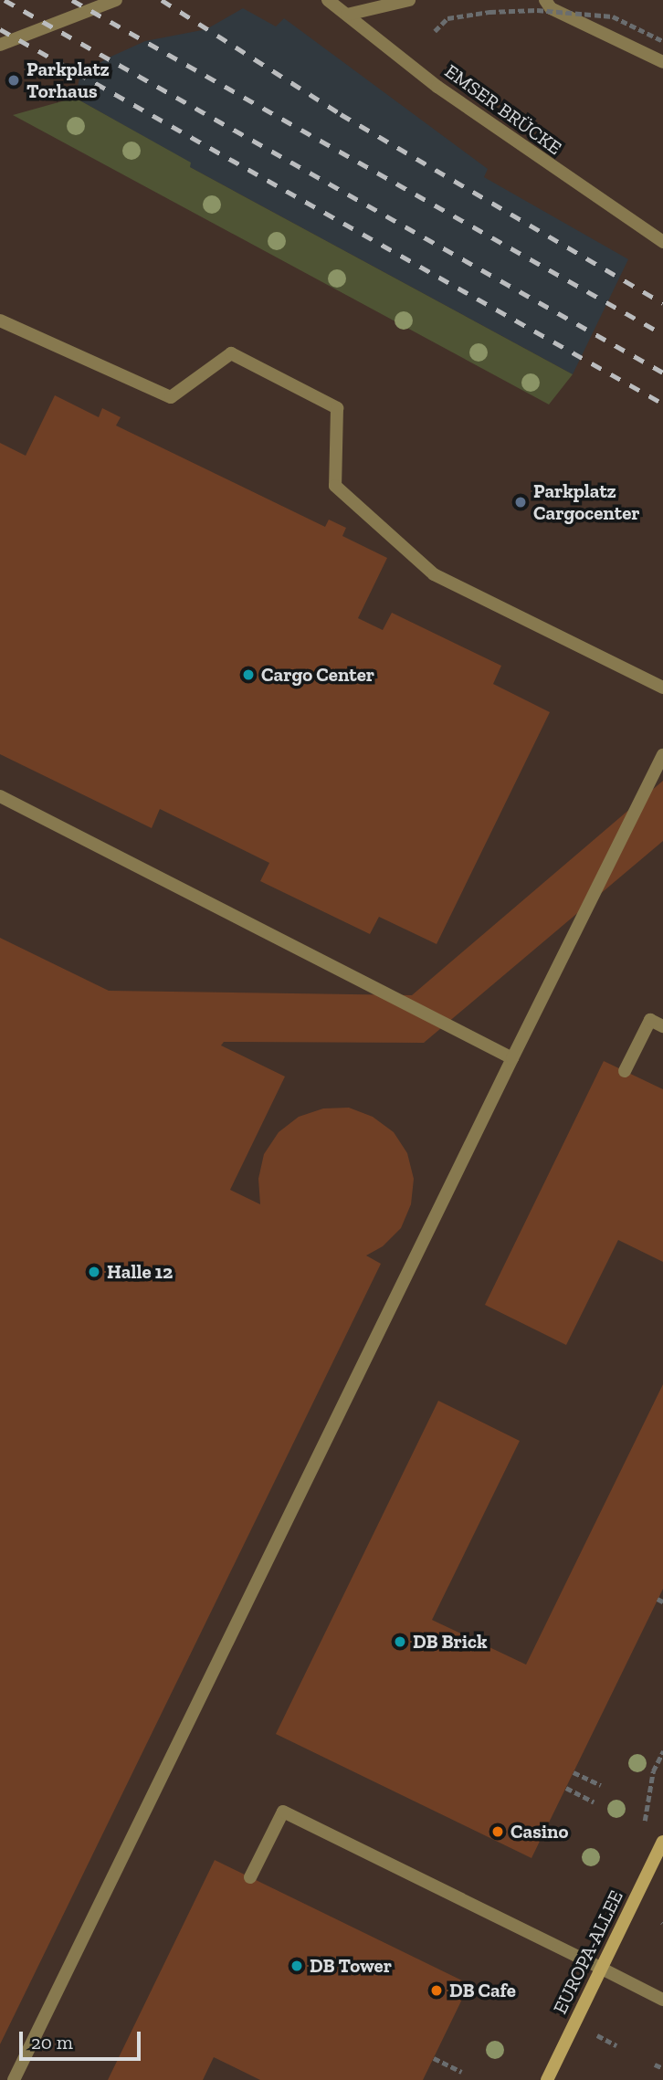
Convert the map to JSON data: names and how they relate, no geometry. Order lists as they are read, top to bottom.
{
  "streets": {
    "street": ["EMSER BRÜCKE", "EUROPA-ALLEE"]
  },
  "places": [
    "Parkplatz Torhaus",
    "Parkplatz Cargocenter",
    "Cargo Center",
    "Halle 12",
    "DB Brick",
    "Casino",
    "DB Tower",
    "DB Cafe"
  ],
  "scale_bar": "20 m"
}
